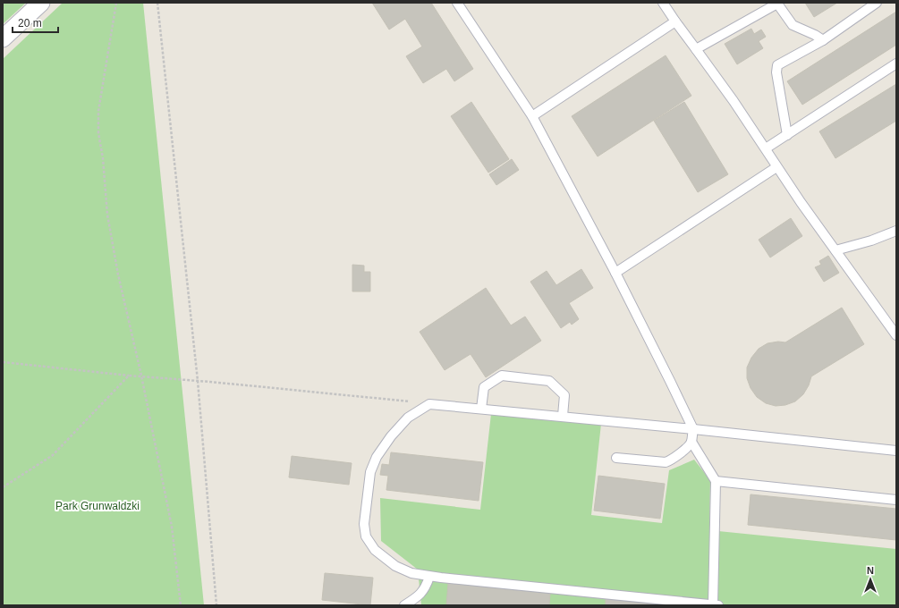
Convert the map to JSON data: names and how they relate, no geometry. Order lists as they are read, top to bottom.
{
  "parks": ["Park Grunwaldzki"],
  "scale_bar": "20 m",
  "north": "top"
}
